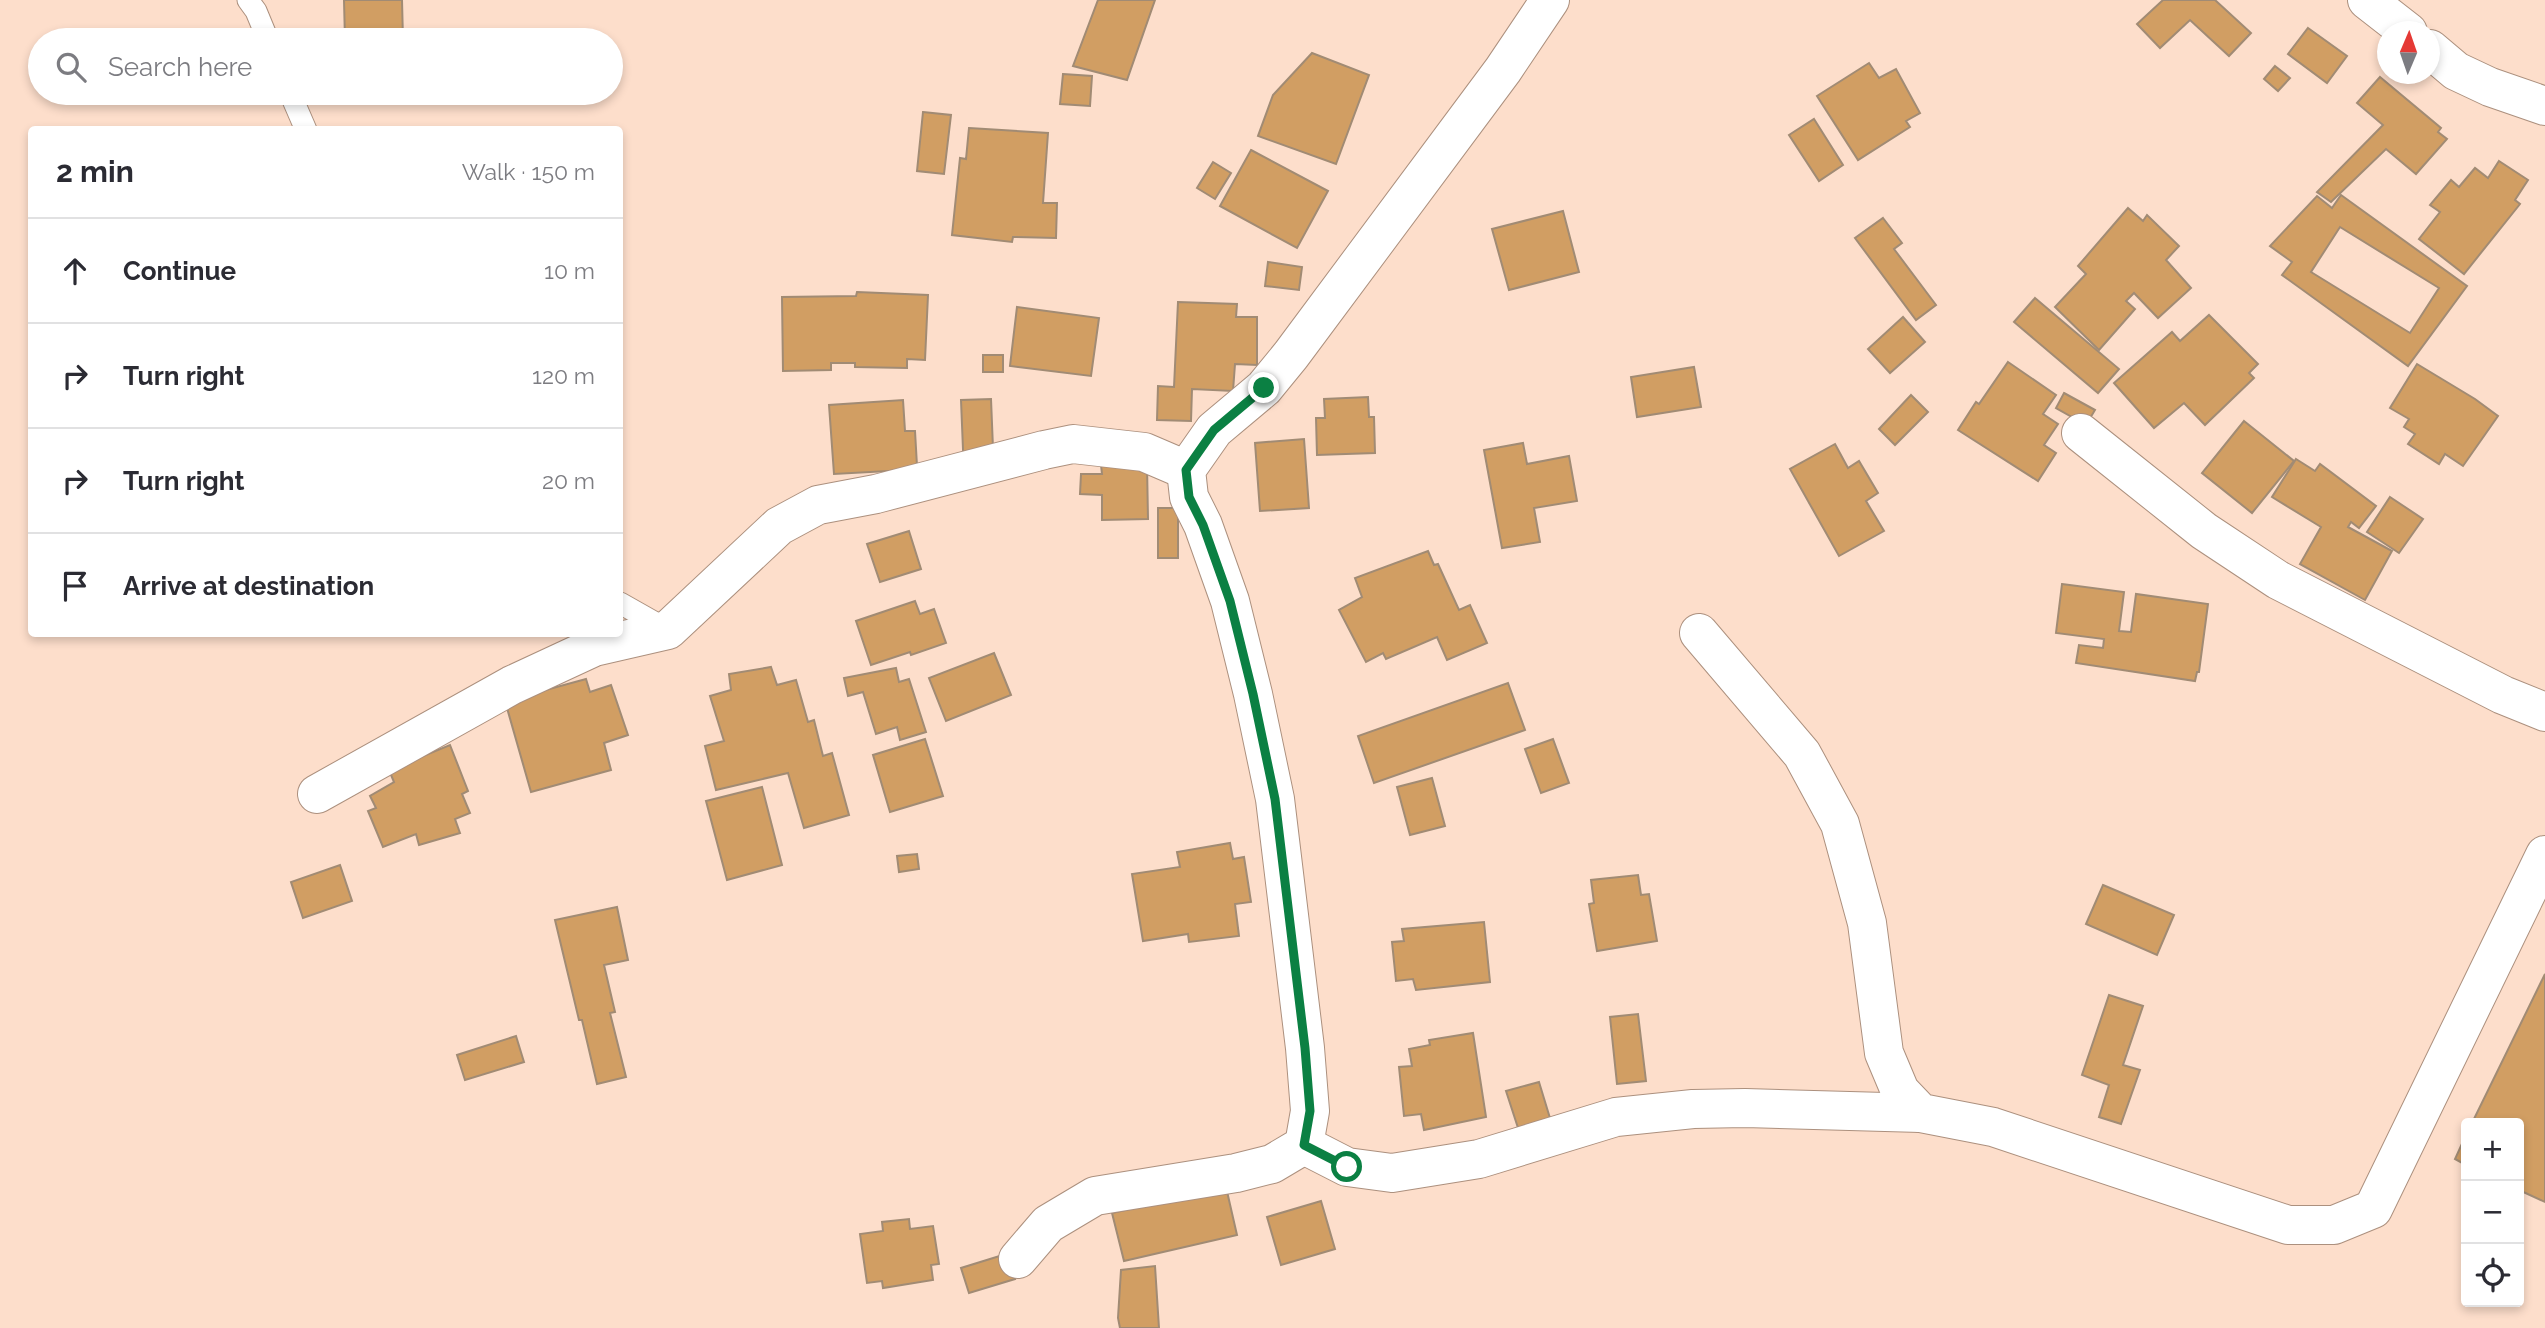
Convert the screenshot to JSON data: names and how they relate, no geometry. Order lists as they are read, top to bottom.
{
  "north": "top",
  "page": {
    "search": "Search here",
    "heading": ["2 min", "Walk · 150 m"],
    "list": [
      ["Continue", "10 m"],
      ["Turn right", "120 m"],
      ["Turn right", "20 m"],
      "Arrive at destination"
    ],
    "map_buttons": ["+", "−"]
  }
}
